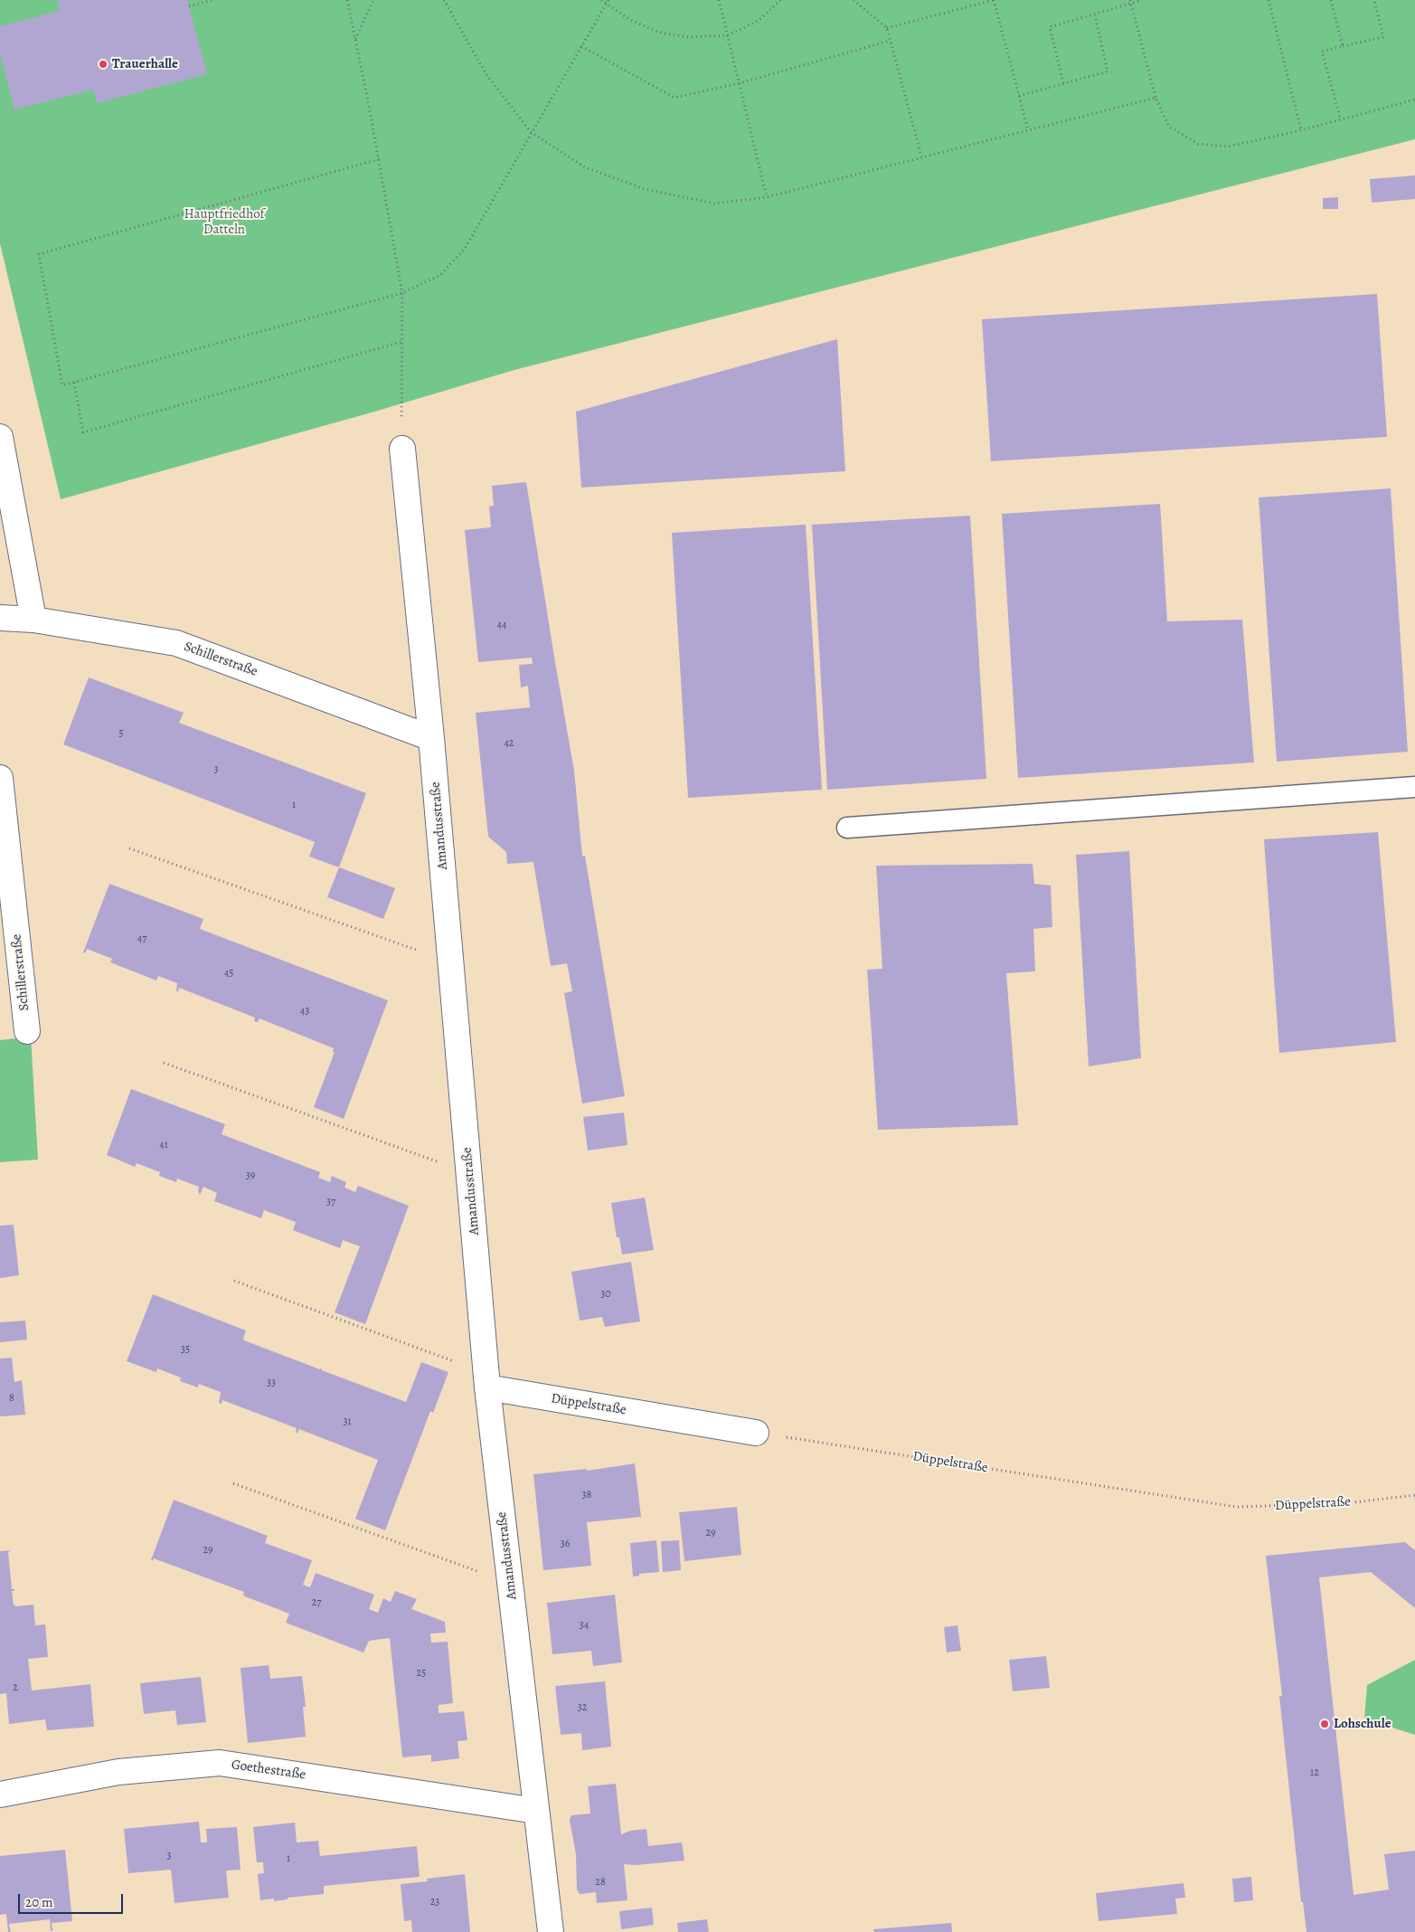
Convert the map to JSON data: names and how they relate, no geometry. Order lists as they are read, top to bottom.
{
  "streets": {
    "street": [
      "Schillerstraße",
      "Amandusstraße",
      "Düppelstraße",
      "Goethestraße"
    ]
  },
  "crossings": [
    ["Schillerstraße", "Amandusstraße"],
    ["Amandusstraße", "Düppelstraße"],
    ["Amandusstraße", "Goethestraße"]
  ],
  "parks": ["Hauptfriedhof Datteln"],
  "places": ["Trauerhalle", "Lohschule"],
  "house_numbers": [
    "44",
    "5",
    "42",
    "3",
    "1",
    "47",
    "45",
    "43",
    "41",
    "39",
    "37",
    "30",
    "35",
    "33",
    "8",
    "31",
    "38",
    "29",
    "36",
    "29",
    "27",
    "34",
    "25",
    "2",
    "32",
    "12",
    "3",
    "1",
    "28",
    "23"
  ],
  "scale_bar": "20 m"
}
